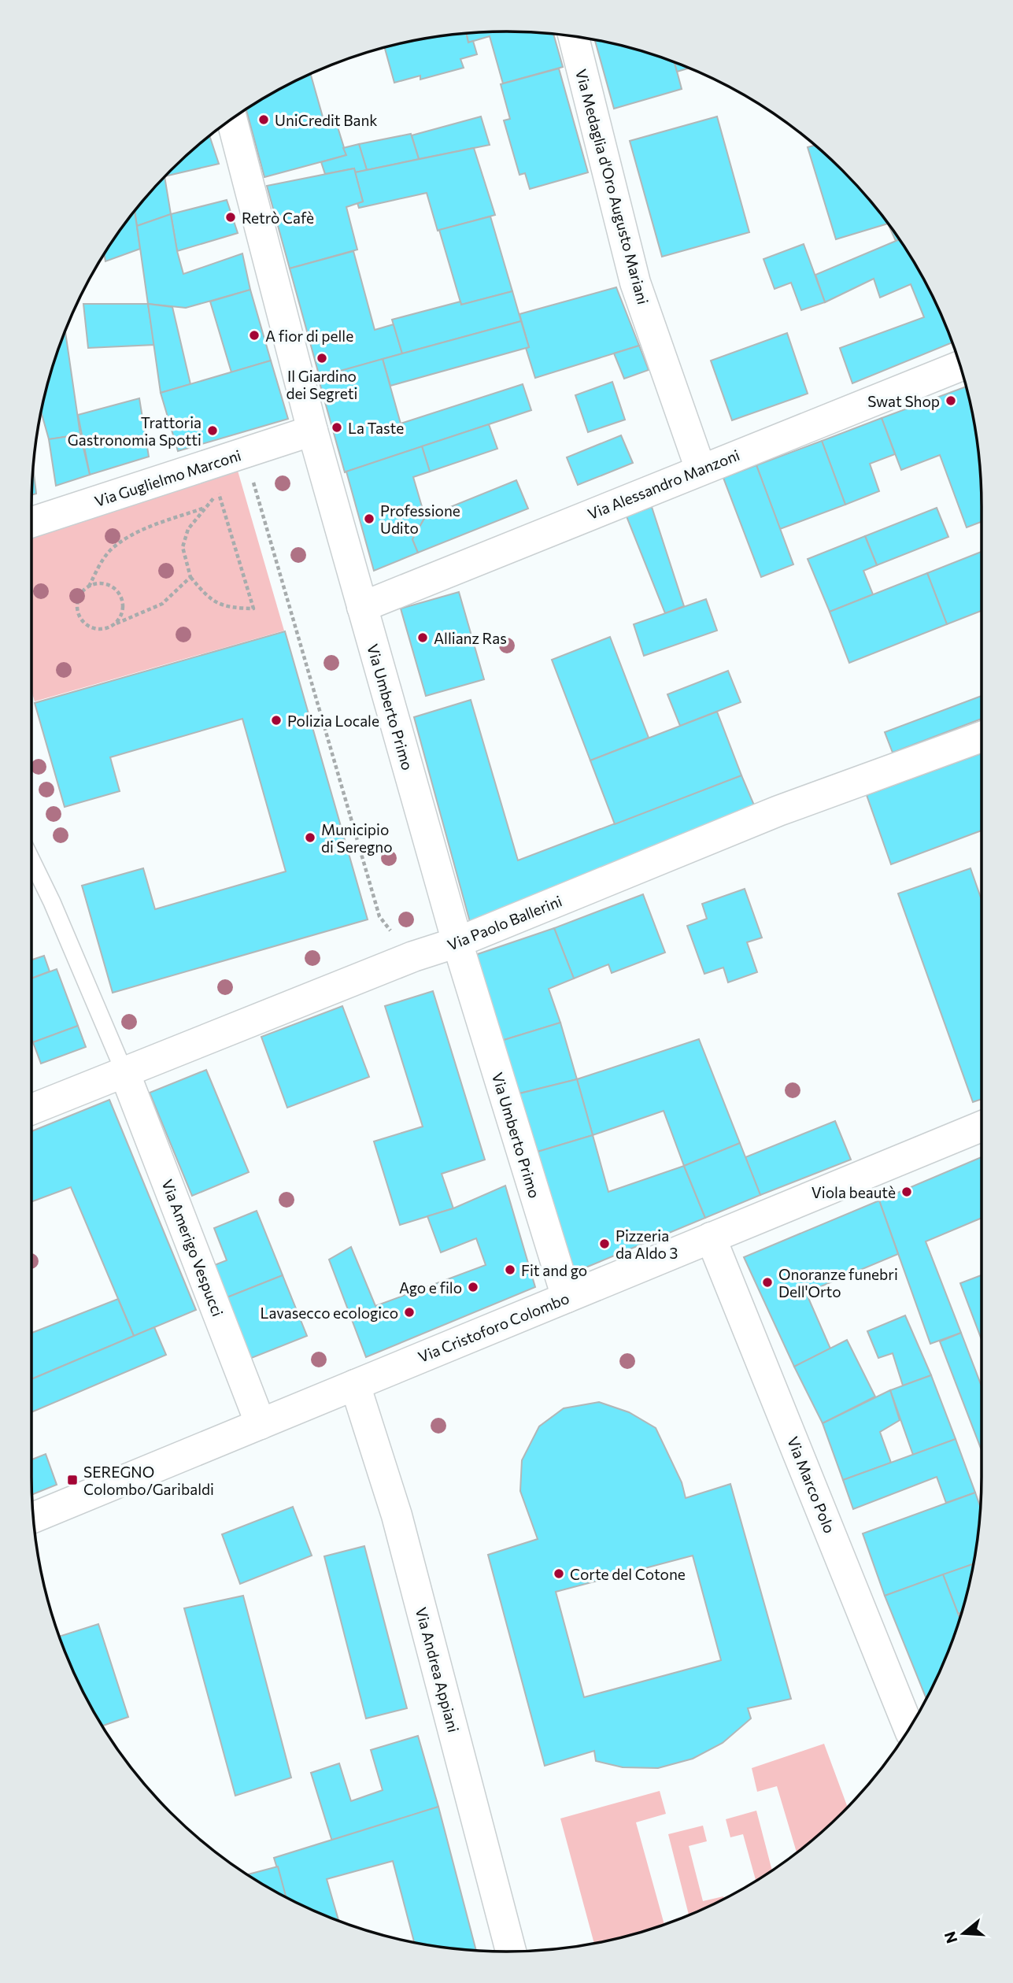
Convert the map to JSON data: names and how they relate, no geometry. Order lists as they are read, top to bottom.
{
  "streets": {
    "street": [
      "Via Medaglia d'Oro Augusto Mariani",
      "Via Guglielmo Marconi",
      "Via Alessandro Manzoni",
      "Via Umberto Primo",
      "Via Paolo Ballerini",
      "Via Amerigo Vespucci",
      "Via Cristoforo Colombo",
      "Via Marco Polo",
      "Via Andrea Appiani"
    ]
  },
  "crossings": [
    ["Via Medaglia d'Oro Augusto Mariani", "Via Alessandro Manzoni"],
    ["Via Guglielmo Marconi", "Via Umberto Primo"],
    ["Via Alessandro Manzoni", "Via Umberto Primo"],
    ["Via Umberto Primo", "Via Paolo Ballerini"],
    ["Via Umberto Primo", "Via Cristoforo Colombo"],
    ["Via Paolo Ballerini", "Via Amerigo Vespucci"],
    ["Via Amerigo Vespucci", "Via Cristoforo Colombo"],
    ["Via Cristoforo Colombo", "Via Marco Polo"],
    ["Via Cristoforo Colombo", "Via Andrea Appiani"]
  ],
  "places": {
    "other": [
      "UniCredit Bank",
      "Retrò Cafè",
      "A fior di pelle",
      "Il Giardino dei Segreti",
      "Swat Shop",
      "La Taste",
      "Trattoria Gastronomia Spotti",
      "Professione Udito",
      "Allianz Ras",
      "Polizia Locale",
      "Municipio di Seregno",
      "Viola beautè",
      "Pizzeria da Aldo 3",
      "Fit and go",
      "Onoranze funebri Dell'Orto",
      "Ago e filo",
      "Lavasecco ecologico",
      "Corte del Cotone"
    ],
    "transit": ["SEREGNO Colombo/Garibaldi"]
  },
  "north": "left"
}
